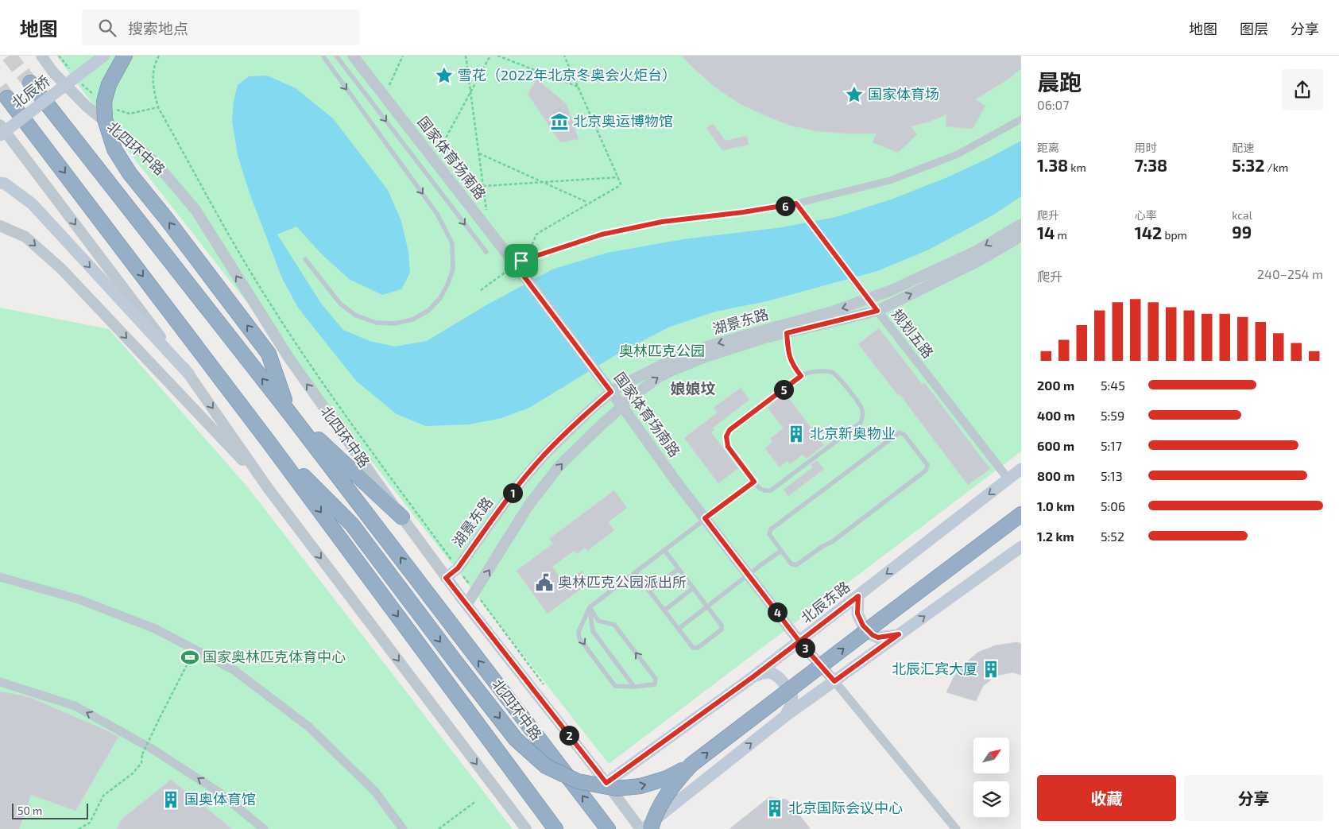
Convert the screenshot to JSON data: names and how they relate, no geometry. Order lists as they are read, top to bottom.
{
  "streets": {
    "highway": ["北四环中路"],
    "main road": ["北辰桥", "北辰东路"],
    "street": ["国家体育场南路", "湖景东路", "规划五路"]
  },
  "crossings": [
    ["北四环中路", "湖景东路"],
    ["北四环中路", "北辰东路"],
    ["国家体育场南路", "湖景东路"],
    ["国家体育场南路", "北辰东路"],
    ["湖景东路", "规划五路"],
    ["规划五路", "北辰东路"]
  ],
  "districts": ["娘娘坟"],
  "parks": ["奥林匹克公园"],
  "places": {
    "place": ["雪花（2022年北京冬奥会火炬台）", "国家体育场"],
    "museum": ["北京奥运博物馆"],
    "building": [
      "北京新奥物业",
      "北辰汇宾大厦",
      "国奥体育馆",
      "北京国际会议中心"
    ],
    "public building": ["奥林匹克公园派出所"],
    "sports": ["国家奥林匹克体育中心"]
  },
  "scale_bar": "50 m",
  "north": "top right",
  "page": {
    "header": "地图",
    "search": "搜索地点",
    "nav": ["地图", "图层", "分享"],
    "heading": ["晨跑", "06:07"],
    "stats": [
      ["距离", "1.38 km"],
      ["用时", "7:38"],
      ["配速", "5:32 /km"],
      ["爬升", "14 m"],
      ["心率", "142 bpm"],
      ["kcal", "99"]
    ],
    "pins": [
      "6",
      "5",
      "1",
      "4",
      "3",
      "2"
    ],
    "chart": ["爬升", "240–254 m"],
    "list": [
      {
        "name": "200 m",
        "note": "5:45"
      },
      {
        "name": "400 m",
        "note": "5:59"
      },
      {
        "name": "600 m",
        "note": "5:17"
      },
      {
        "name": "800 m",
        "note": "5:13"
      },
      {
        "name": "1.0 km",
        "note": "5:06"
      },
      {
        "name": "1.2 km",
        "note": "5:52"
      }
    ],
    "buttons": ["收藏", "分享"],
    "scale": "50 m"
  }
}
